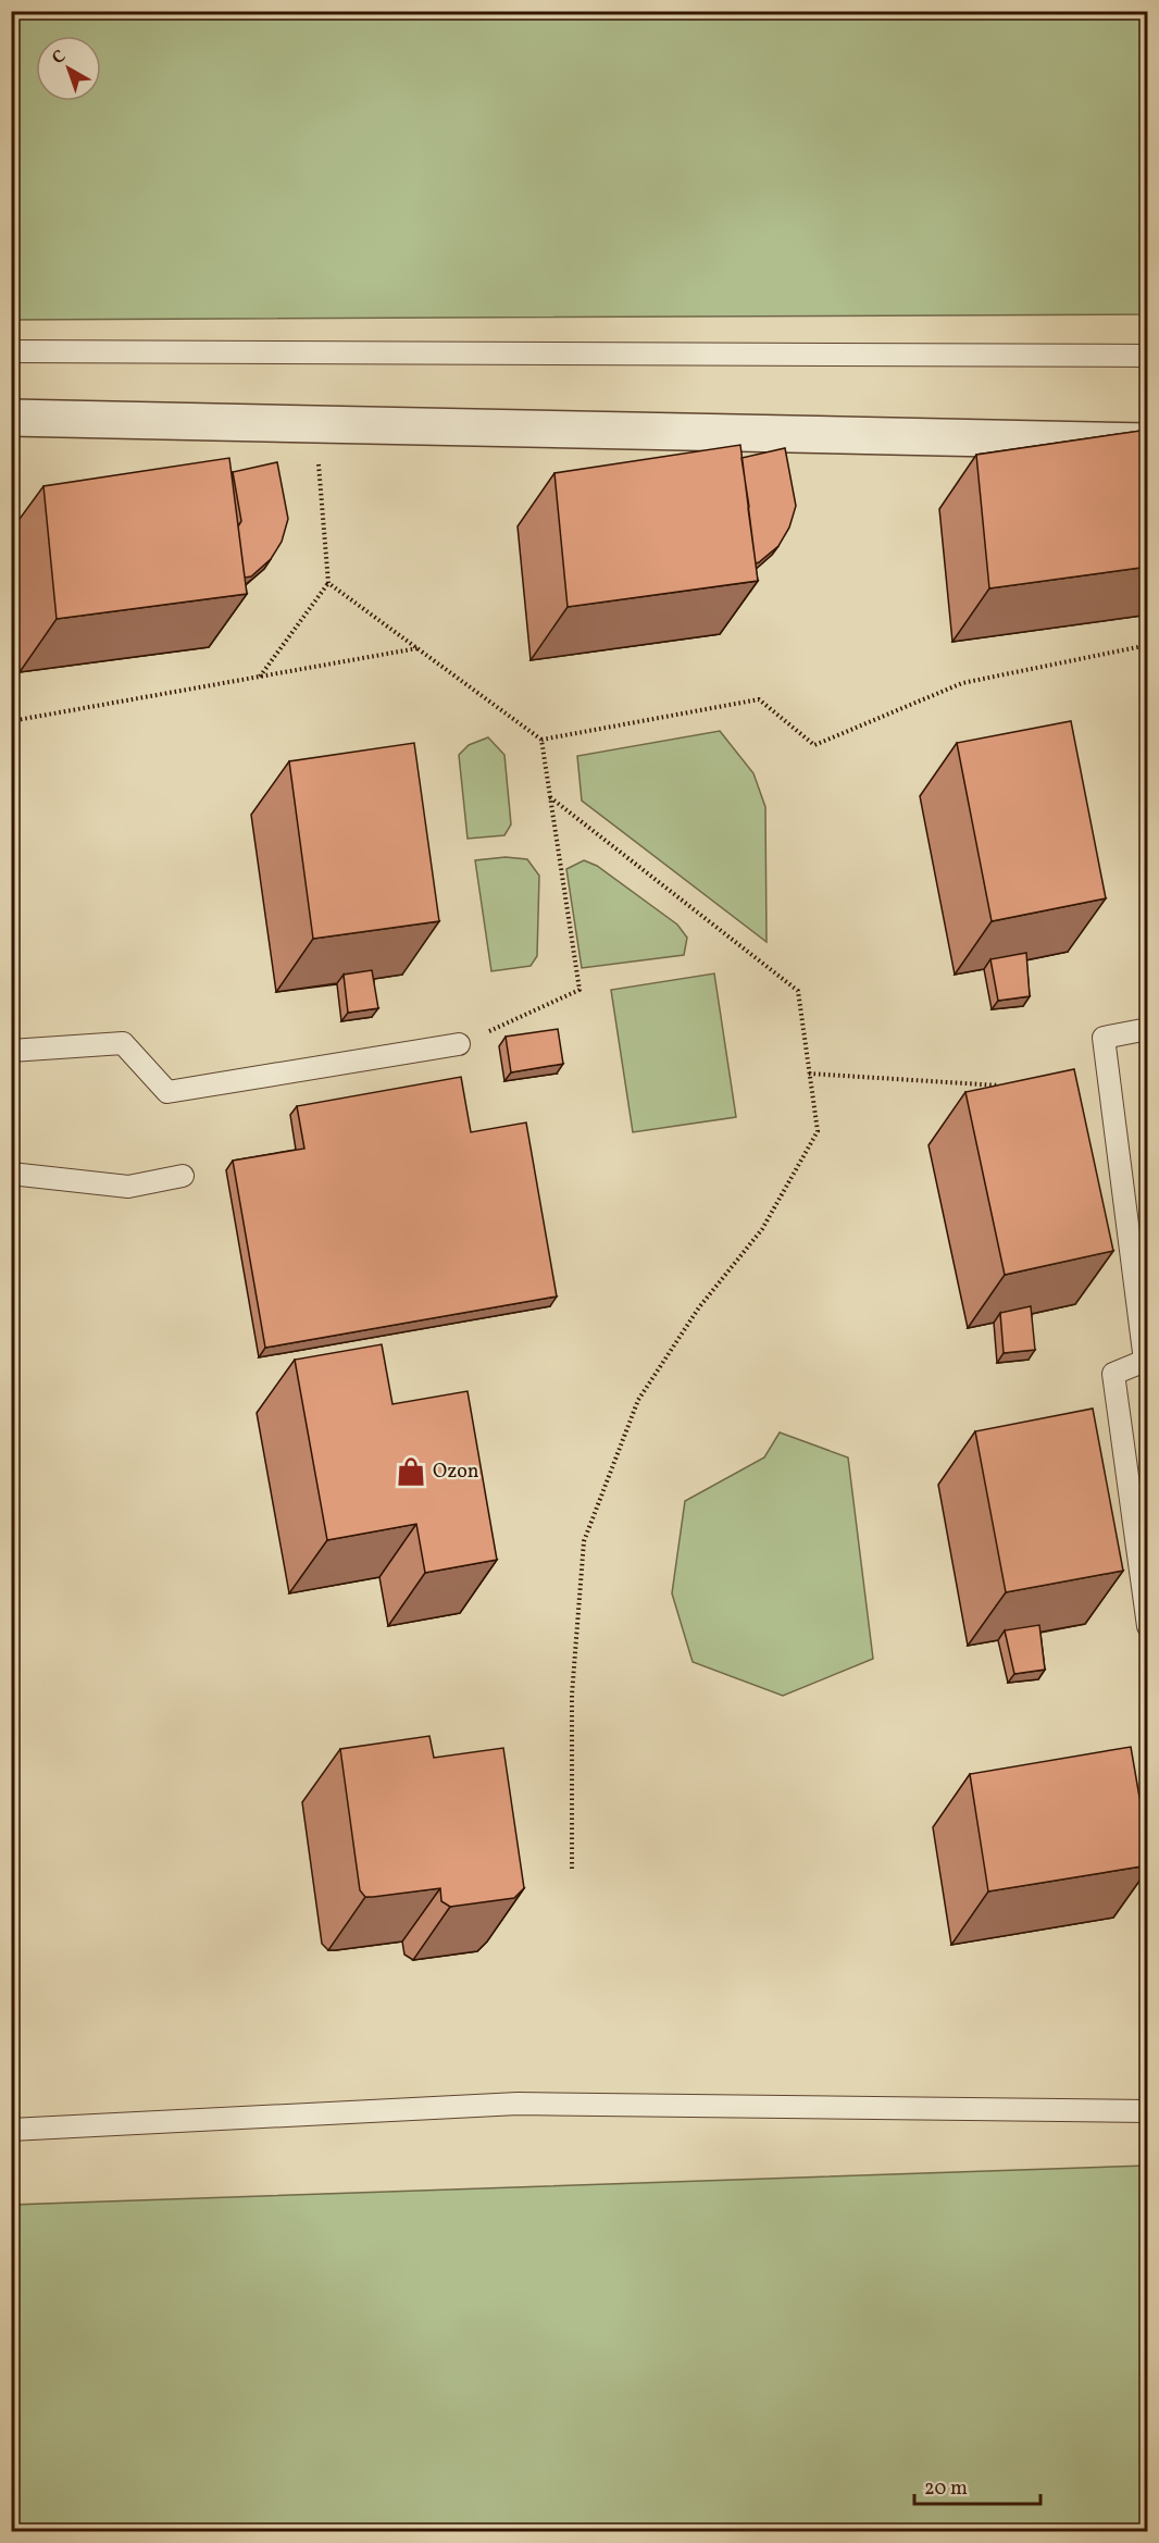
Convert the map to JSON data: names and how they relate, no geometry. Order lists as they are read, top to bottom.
{
  "places": {
    "shop": ["Ozon"]
  },
  "scale_bar": "20 m",
  "north": "top left"
}
